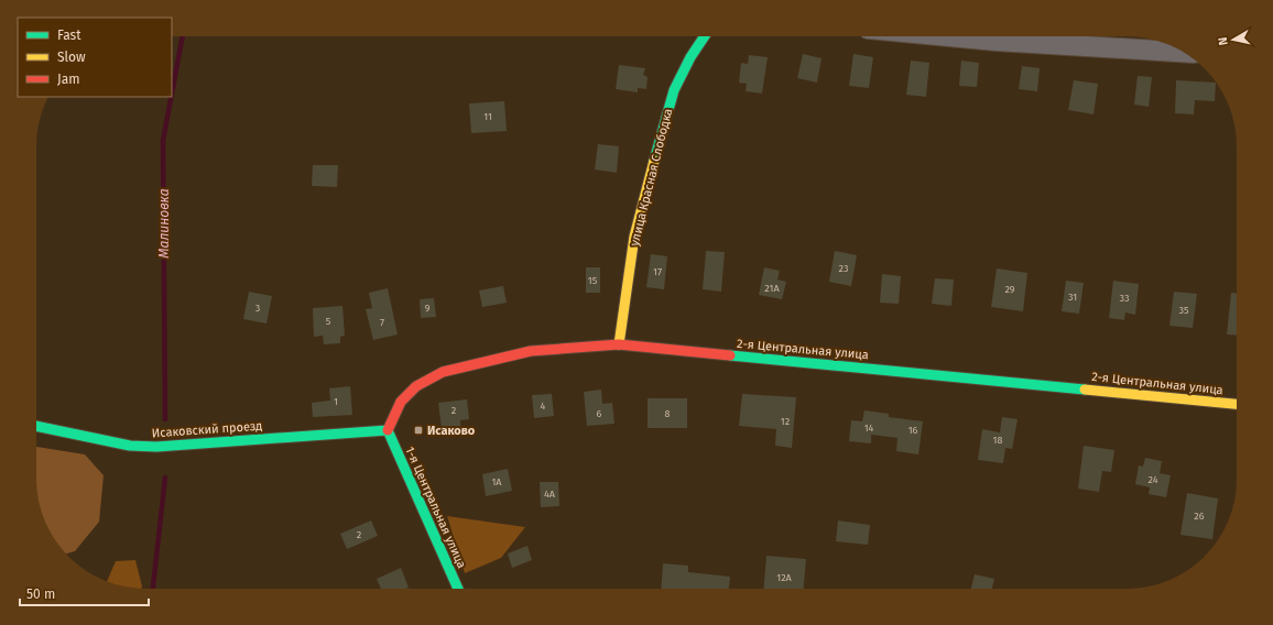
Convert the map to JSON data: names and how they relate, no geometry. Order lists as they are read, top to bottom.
{
  "streets": {
    "street": [
      "улица Красная Слободка",
      "2-я Центральная улица",
      "Исаковский проезд",
      "1-я Центральная улица"
    ]
  },
  "crossings": [
    ["улица Красная Слободка", "2-я Центральная улица"],
    ["2-я Центральная улица", "Исаковский проезд"],
    ["2-я Центральная улица", "1-я Центральная улица"],
    ["Исаковский проезд", "1-я Центральная улица"]
  ],
  "water": ["Малиновка"],
  "places": {
    "transit": ["Исаково"]
  },
  "house_numbers": [
    "11",
    "23",
    "17",
    "15",
    "21А",
    "29",
    "31",
    "33",
    "3",
    "9",
    "35",
    "5",
    "7",
    "1",
    "4",
    "2",
    "6",
    "8",
    "12",
    "14",
    "16",
    "18",
    "24",
    "1А",
    "4А",
    "26",
    "2",
    "12А"
  ],
  "legend": ["Fast", "Slow", "Jam"],
  "scale_bar": "50 m",
  "north": "left"
}
